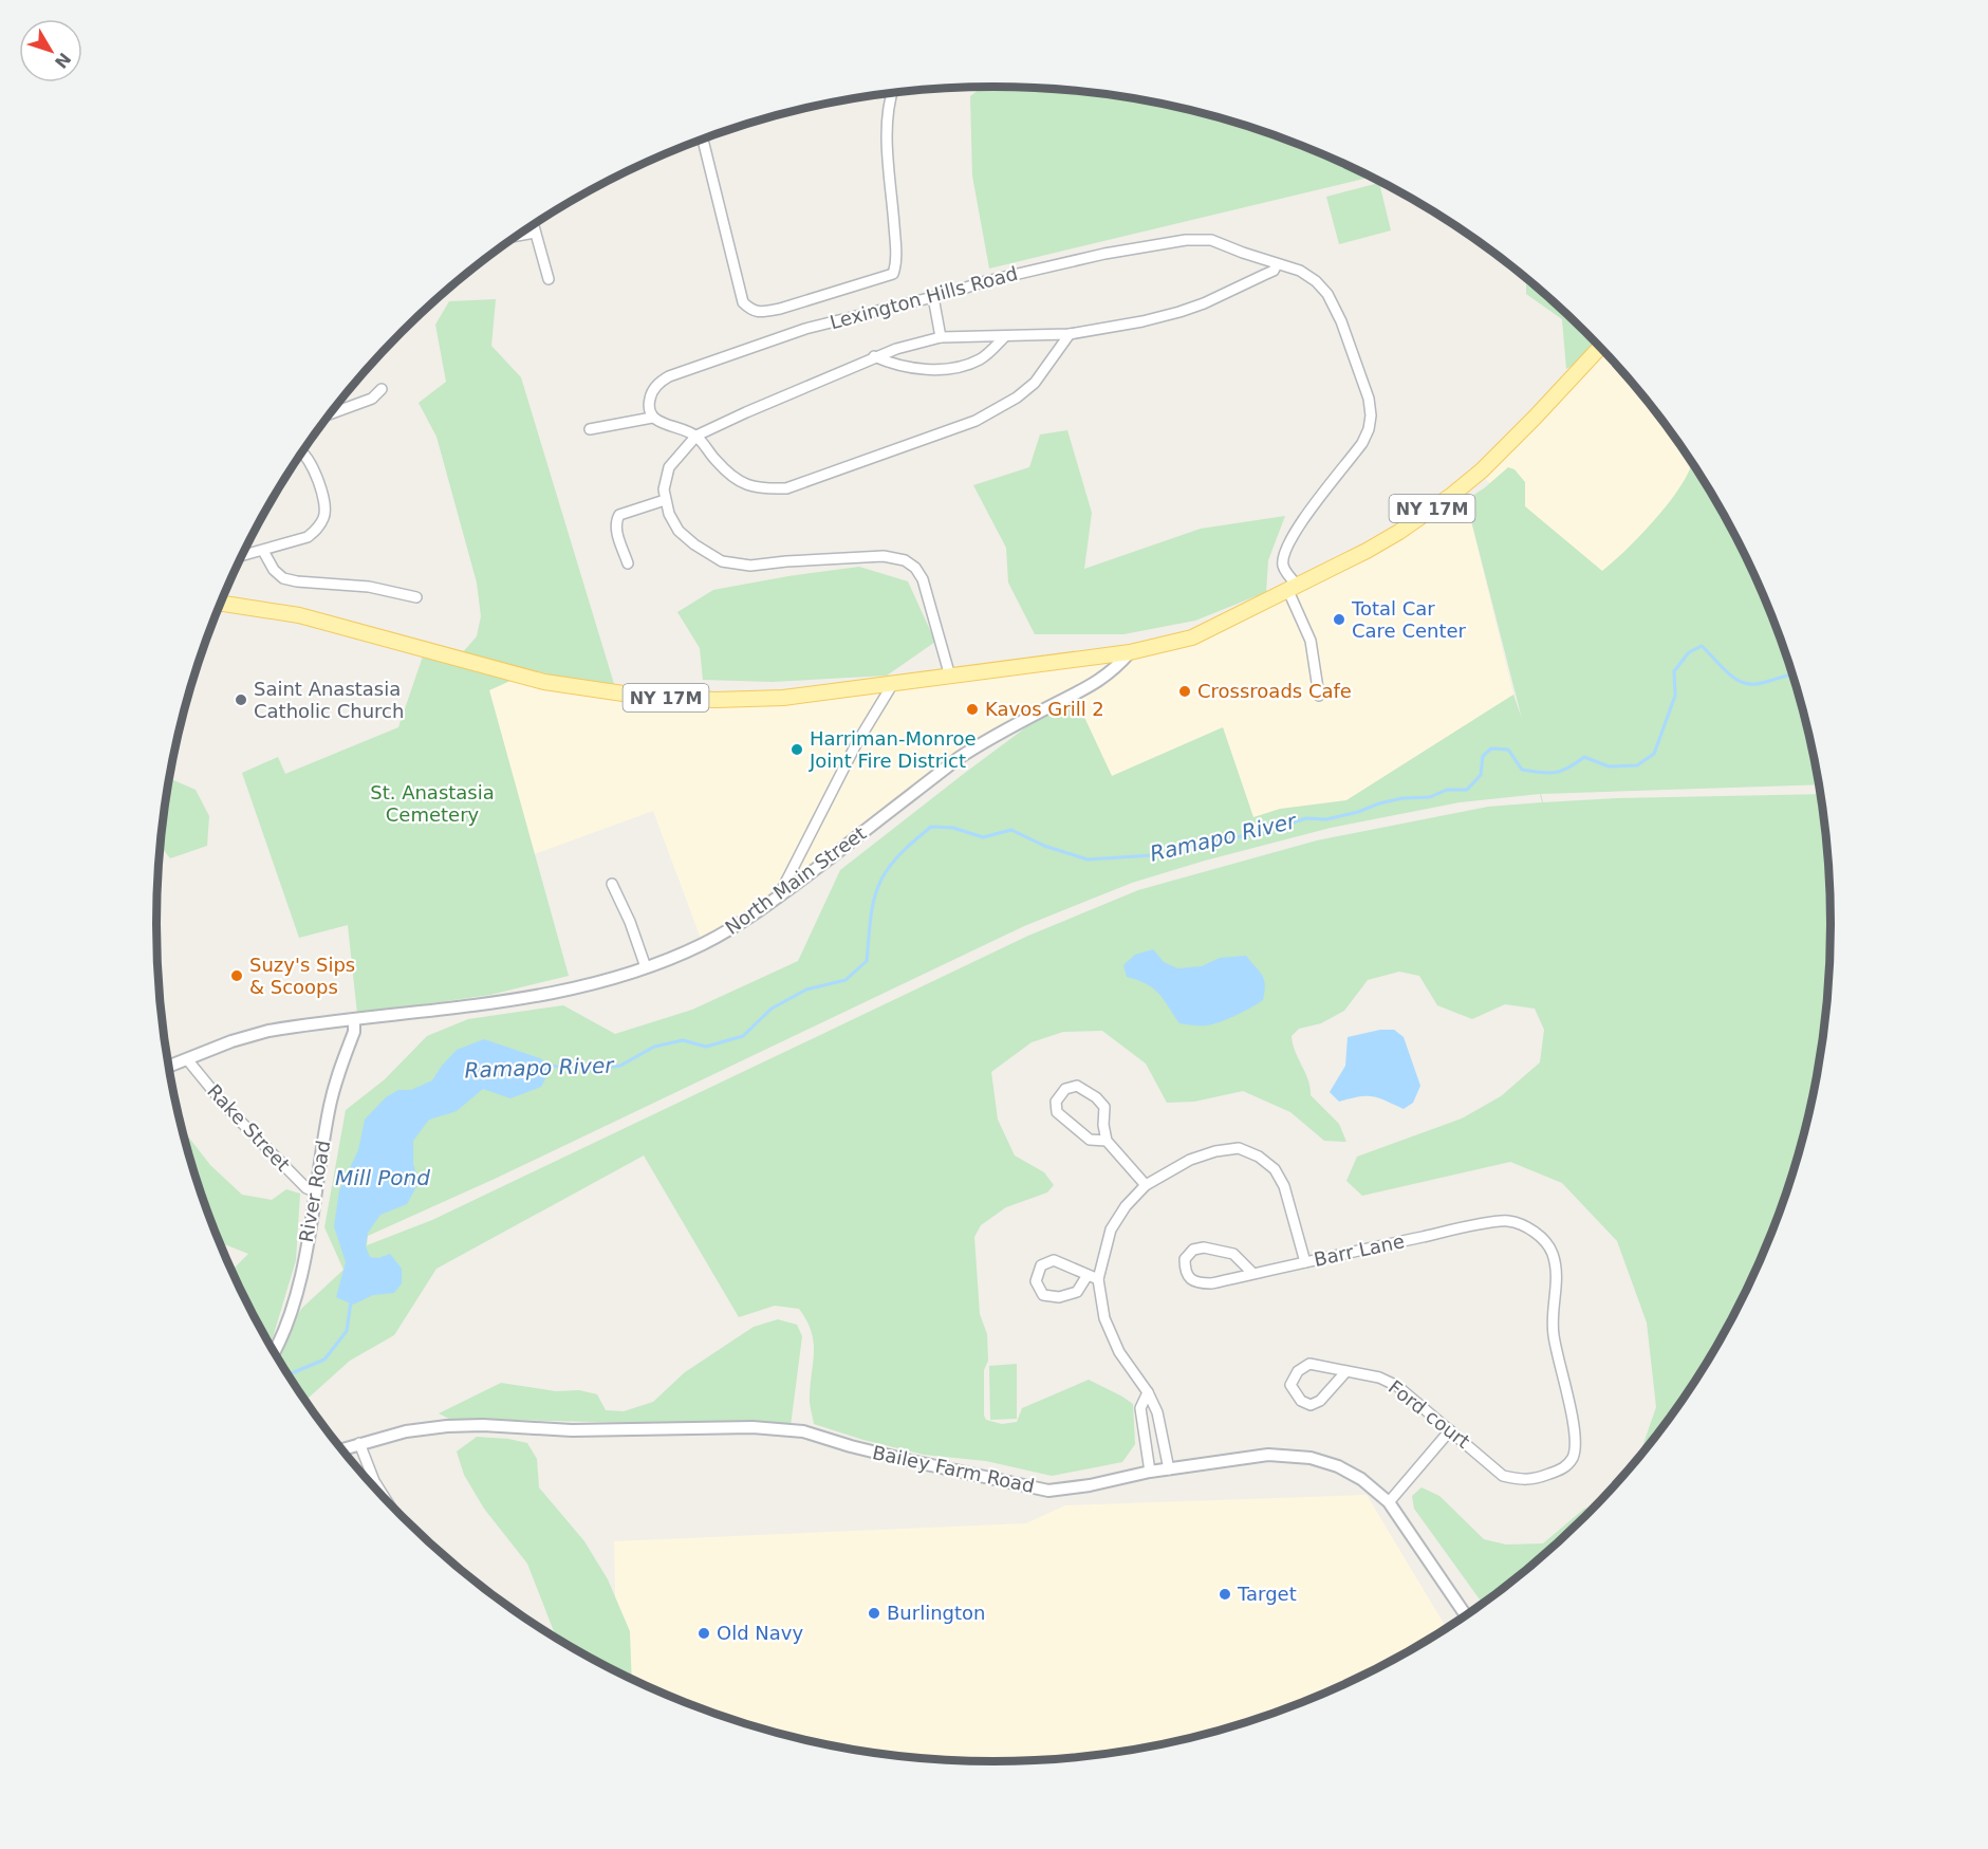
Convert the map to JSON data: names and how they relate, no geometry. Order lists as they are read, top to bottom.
{
  "streets": {
    "main road": ["NY 17M"],
    "street": [
      "Lexington Hills Road",
      "North Main Street",
      "Rake Street",
      "River Road",
      "Barr Lane",
      "Ford court",
      "Bailey Farm Road"
    ]
  },
  "crossings": [
    ["Lexington Hills Road", "NY 17M"],
    ["NY 17M", "North Main Street"],
    ["North Main Street", "Rake Street"],
    ["North Main Street", "River Road"],
    ["Rake Street", "River Road"],
    ["Barr Lane", "Ford court"],
    ["Barr Lane", "Bailey Farm Road"]
  ],
  "water": ["Ramapo River", "Mill Pond"],
  "parks": ["St. Anastasia Cemetery"],
  "places": [
    "Total Car Care Center",
    "Crossroads Cafe",
    "Saint Anastasia Catholic Church",
    "Kavos Grill 2",
    "Harriman-Monroe Joint Fire District",
    "Suzy's Sips & Scoops",
    "Target",
    "Burlington",
    "Old Navy"
  ],
  "north": "bottom right"
}
